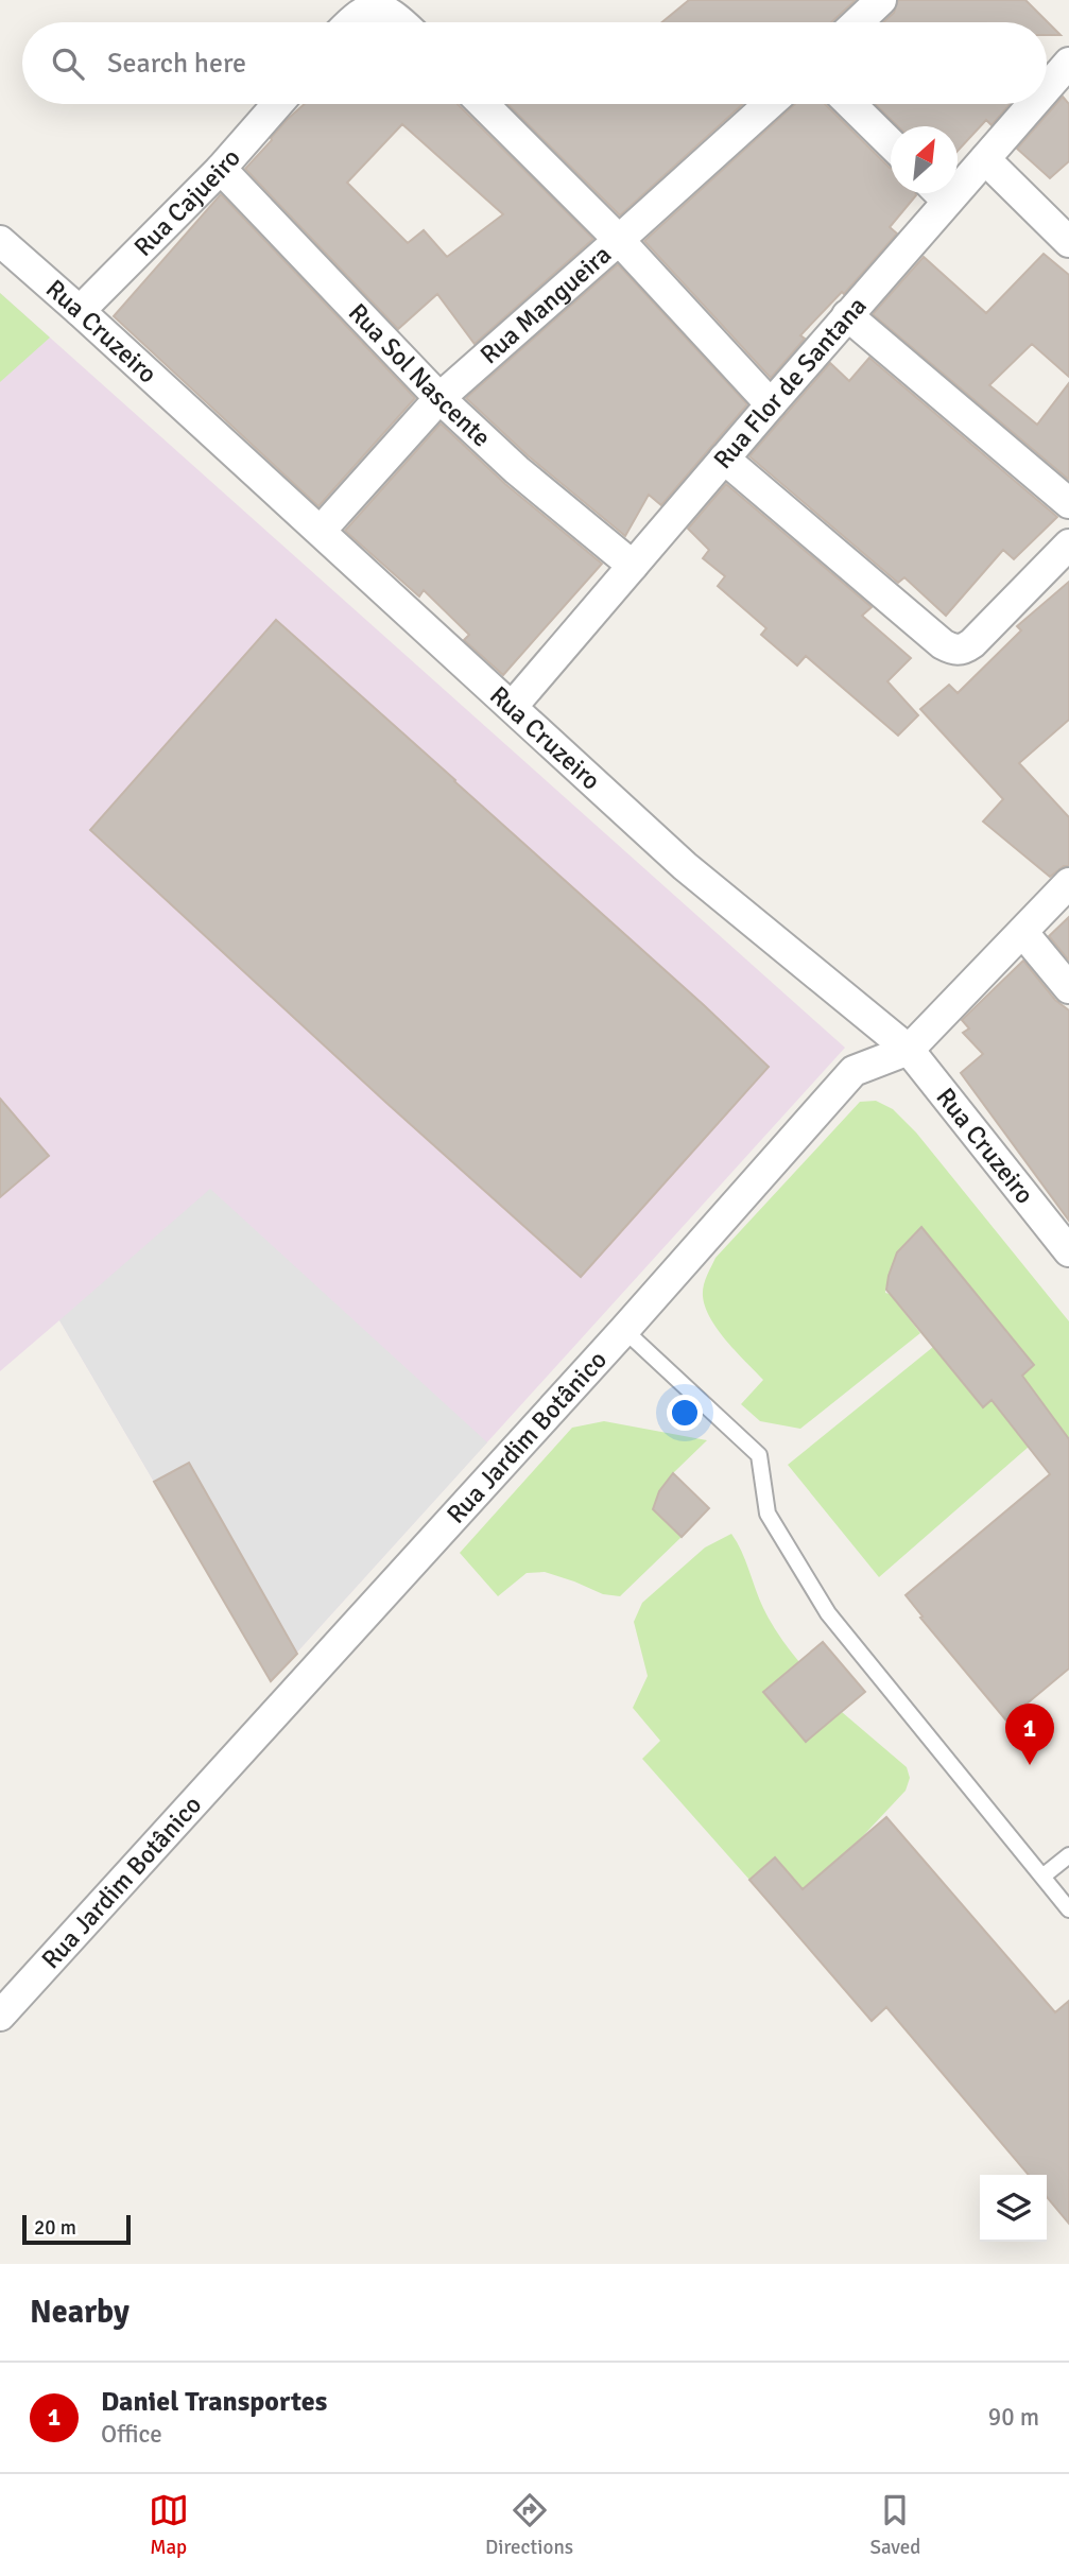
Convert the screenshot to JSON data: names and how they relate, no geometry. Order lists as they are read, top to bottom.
{
  "streets": {
    "street": [
      "Rua Cajueiro",
      "Rua Mangueira",
      "Rua Cruzeiro",
      "Rua Sol Nascente",
      "Rua Flor de Santana",
      "Rua Jardim Botânico"
    ]
  },
  "crossings": [
    ["Rua Cajueiro", "Rua Cruzeiro"],
    ["Rua Cajueiro", "Rua Sol Nascente"],
    ["Rua Mangueira", "Rua Cruzeiro"],
    ["Rua Mangueira", "Rua Sol Nascente"],
    ["Rua Cruzeiro", "Rua Flor de Santana"],
    ["Rua Cruzeiro", "Rua Jardim Botânico"],
    ["Rua Sol Nascente", "Rua Flor de Santana"]
  ],
  "scale_bar": "20 m",
  "north": "top right",
  "page": {
    "search": "Search here",
    "pins": "1",
    "scale": "20 m",
    "heading": "Nearby",
    "list": [
      {
        "mark": "1",
        "name": "Daniel Transportes",
        "note": "Office",
        "value": "90 m"
      }
    ],
    "nav": ["Map", "Directions", "Saved"]
  }
}
